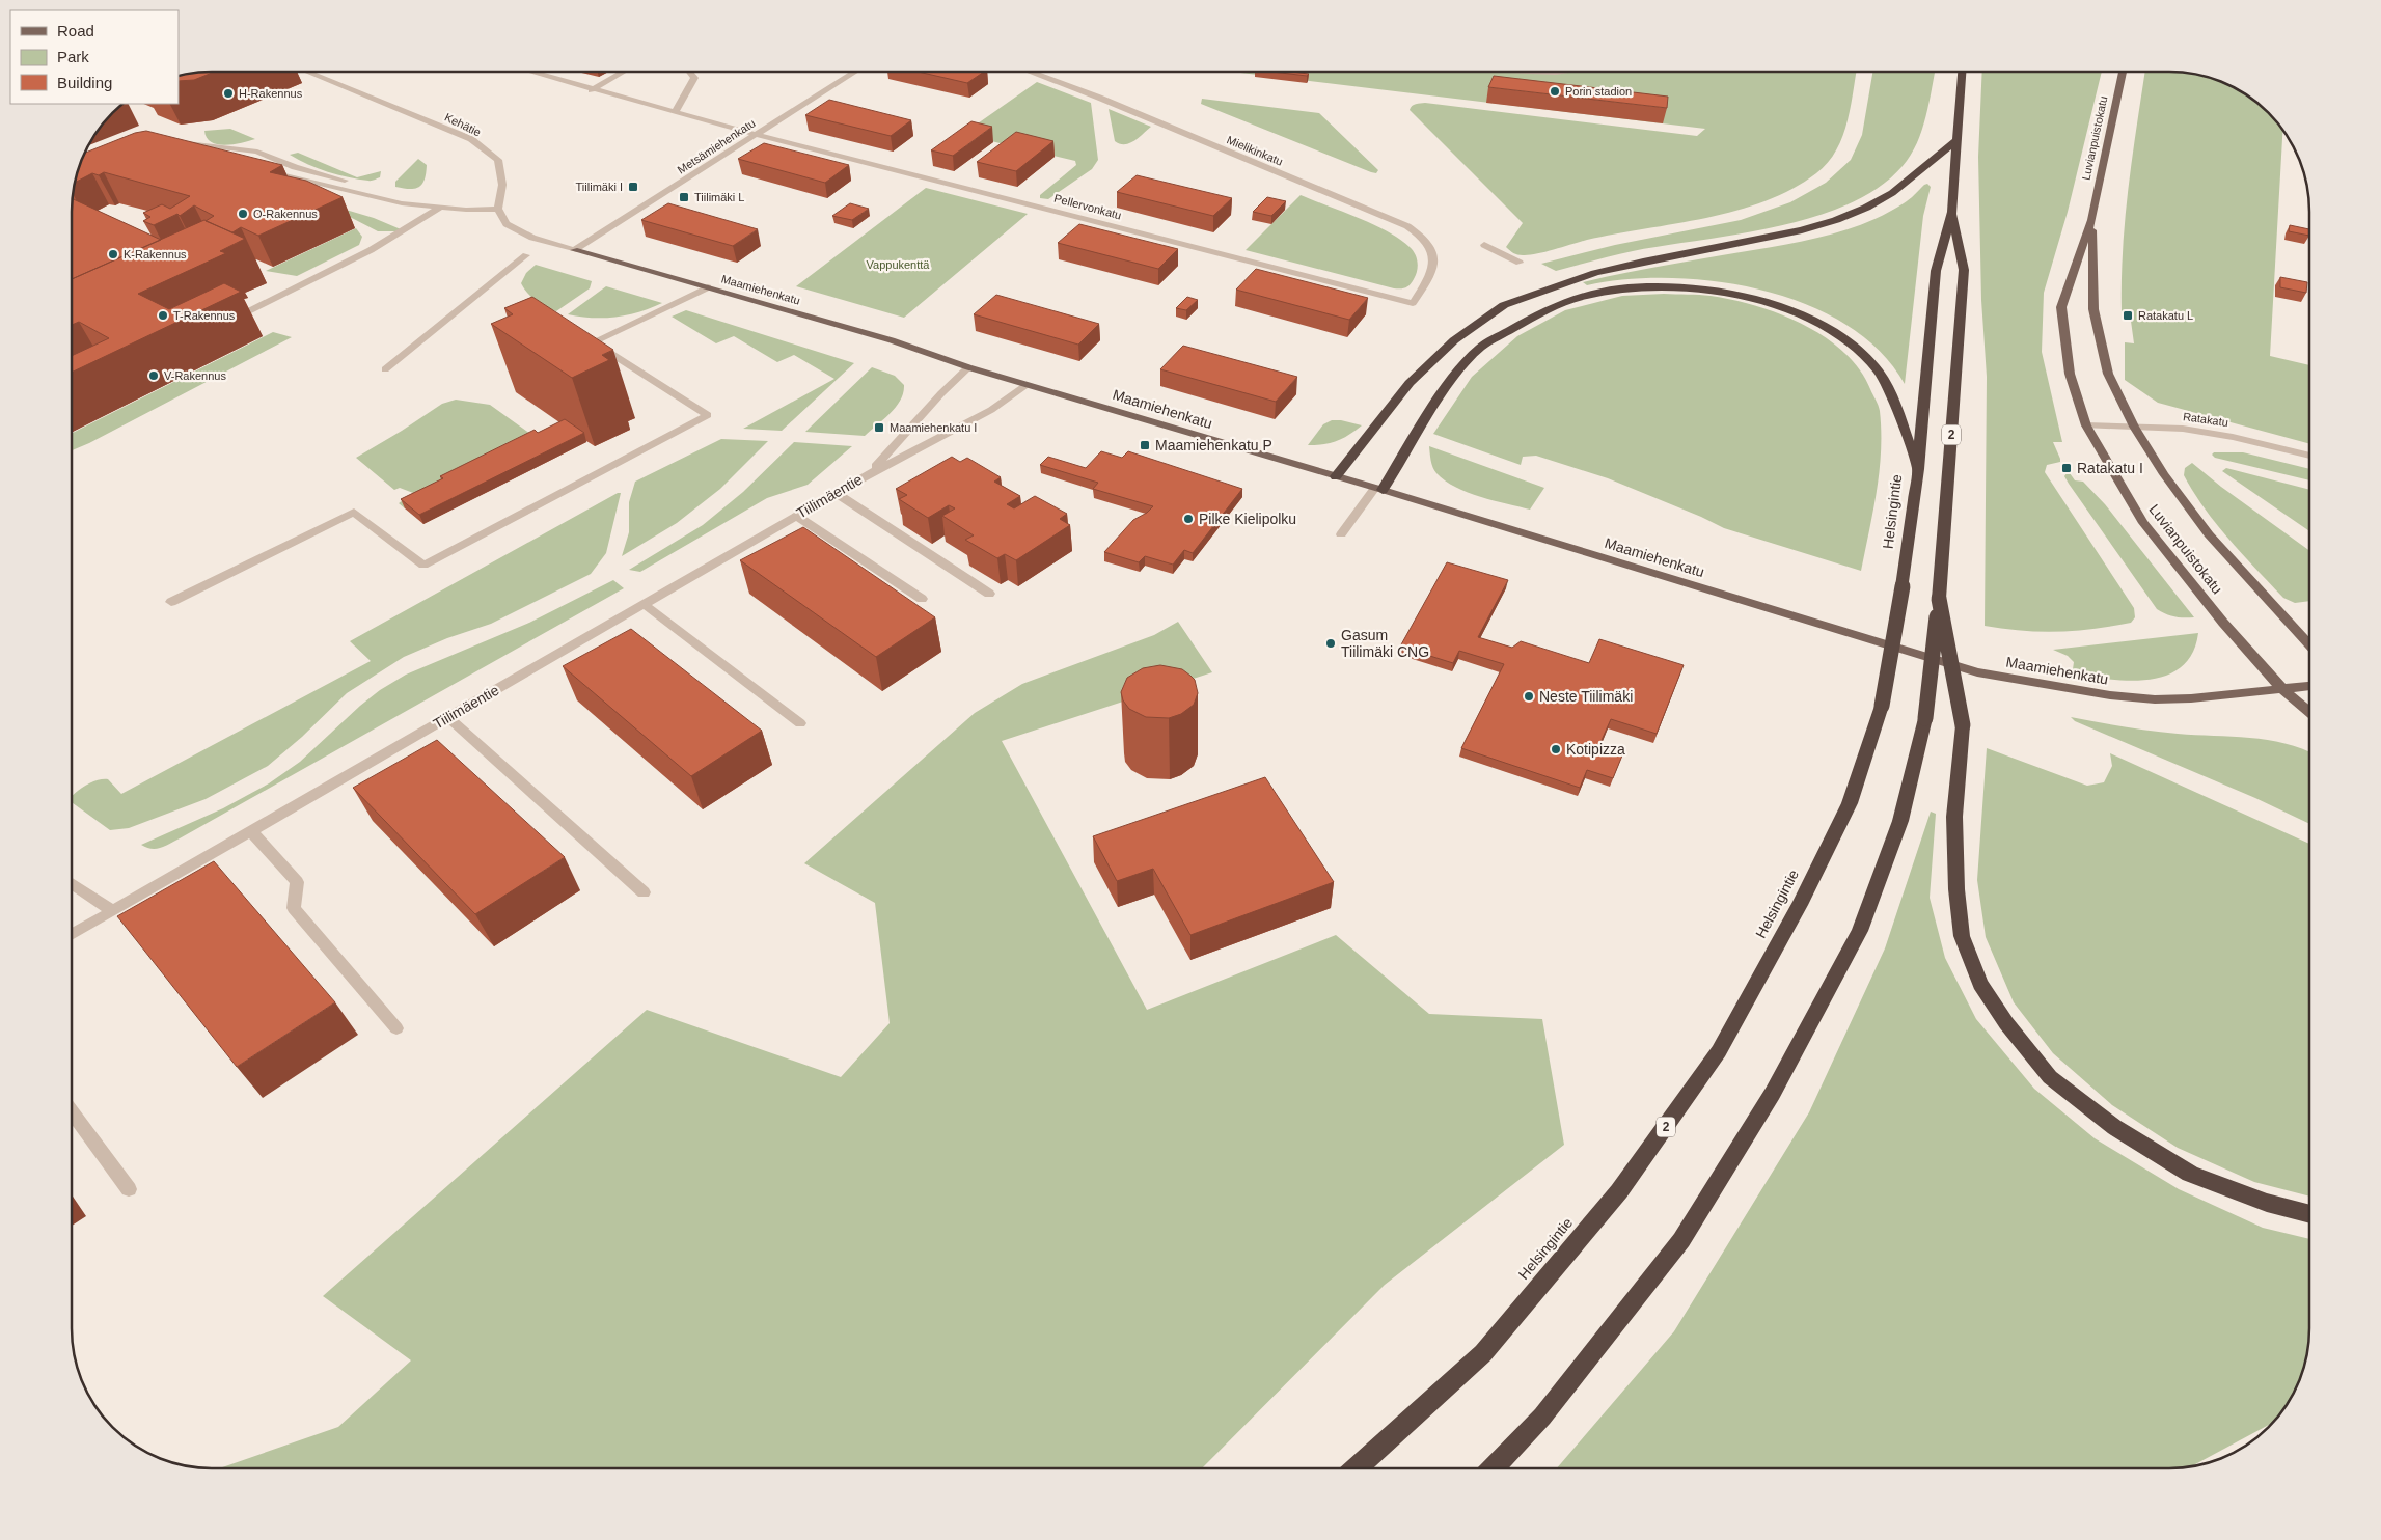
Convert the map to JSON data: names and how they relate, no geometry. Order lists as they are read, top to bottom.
{
  "streets": {
    "highway": ["2", "Helsingintie"],
    "main road": ["Luvianpuistokatu", "Maamiehenkatu"],
    "street": [
      "Kehätie",
      "Metsämiehenkatu",
      "Mielikinkatu",
      "Pellervonkatu",
      "Ratakatu",
      "Tiilimäentie"
    ]
  },
  "crossings": [
    ["Luvianpuistokatu", "Maamiehenkatu"],
    ["Luvianpuistokatu", "Ratakatu"],
    ["Metsämiehenkatu", "Pellervonkatu"],
    ["Metsämiehenkatu", "Maamiehenkatu"],
    ["Mielikinkatu", "Pellervonkatu"],
    ["Maamiehenkatu", "Tiilimäentie"]
  ],
  "parks": ["Vappukenttä"],
  "places": {
    "other": [
      "Porin stadion",
      "H-Rakennus",
      "O-Rakennus",
      "K-Rakennus",
      "T-Rakennus",
      "V-Rakennus",
      "Pilke Kielipolku",
      "Gasum Tiilimäki CNG",
      "Neste Tiilimäki",
      "Kotipizza"
    ],
    "transit": [
      "Tiilimäki I",
      "Tiilimäki L",
      "Ratakatu L",
      "Maamiehenkatu I",
      "Maamiehenkatu P",
      "Ratakatu I"
    ]
  },
  "legend": ["Road", "Park", "Building"]
}
